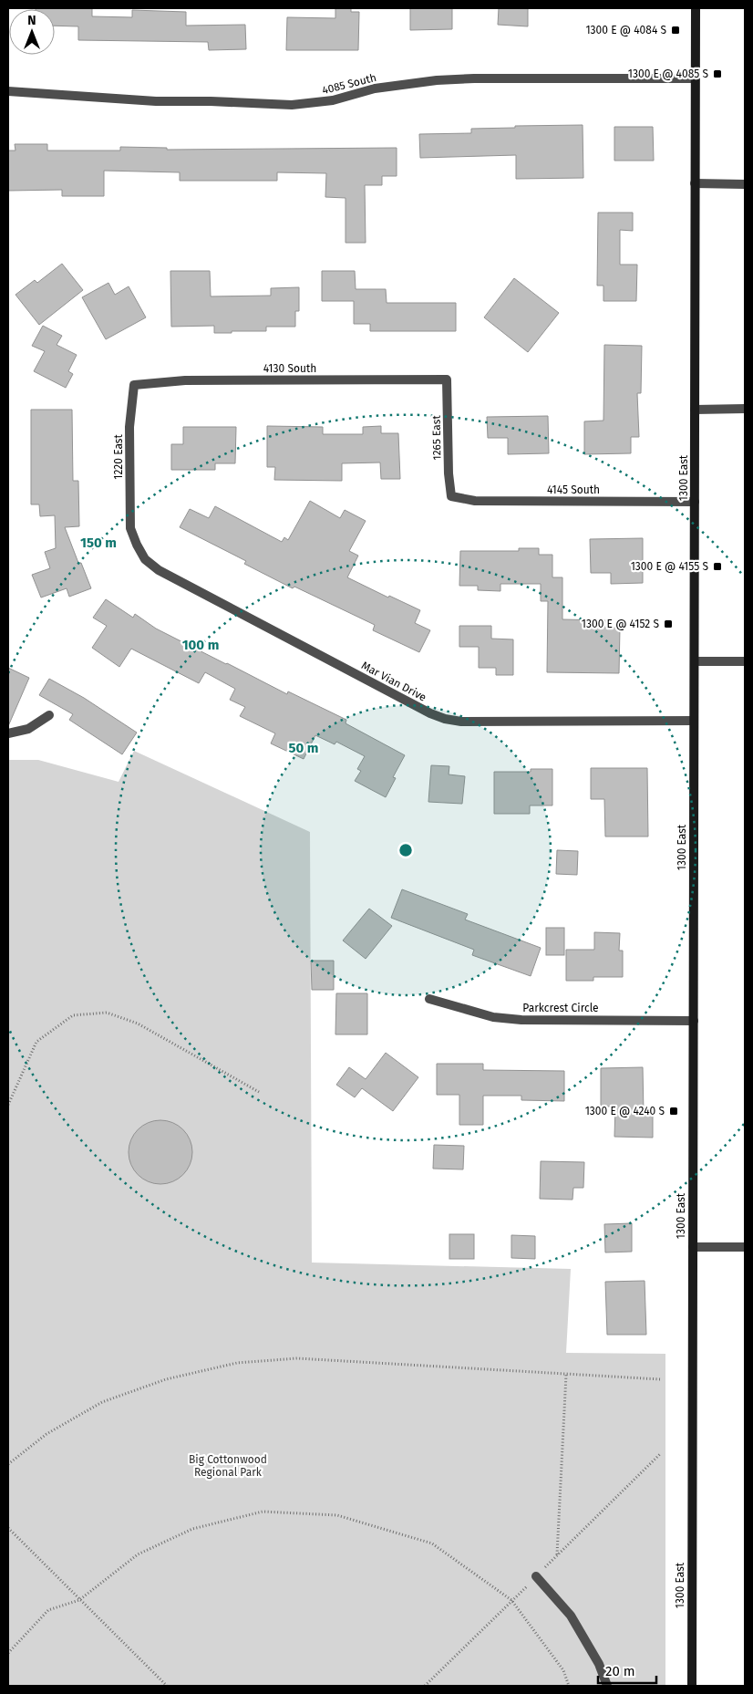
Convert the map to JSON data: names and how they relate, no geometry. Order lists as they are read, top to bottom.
{
  "streets": {
    "main road": ["1300 East"],
    "street": [
      "4085 South",
      "4130 South",
      "1265 East",
      "1220 East",
      "4145 South",
      "Mar Vian Drive",
      "Parkcrest Circle"
    ]
  },
  "crossings": [
    ["4085 South", "1300 East"],
    ["4130 South", "1265 East"],
    ["4130 South", "1220 East"],
    ["1265 East", "4145 South"],
    ["1220 East", "Mar Vian Drive"],
    ["1300 East", "4145 South"],
    ["1300 East", "Mar Vian Drive"],
    ["1300 East", "Parkcrest Circle"]
  ],
  "parks": ["Big Cottonwood Regional Park"],
  "places": {
    "transit": [
      "1300 E @ 4084 S",
      "1300 E @ 4085 S",
      "1300 E @ 4155 S",
      "1300 E @ 4152 S",
      "1300 E @ 4240 S"
    ]
  },
  "scale_bar": "20 m",
  "north": "top",
  "rings": ["150 m", "100 m", "50 m"]
}
